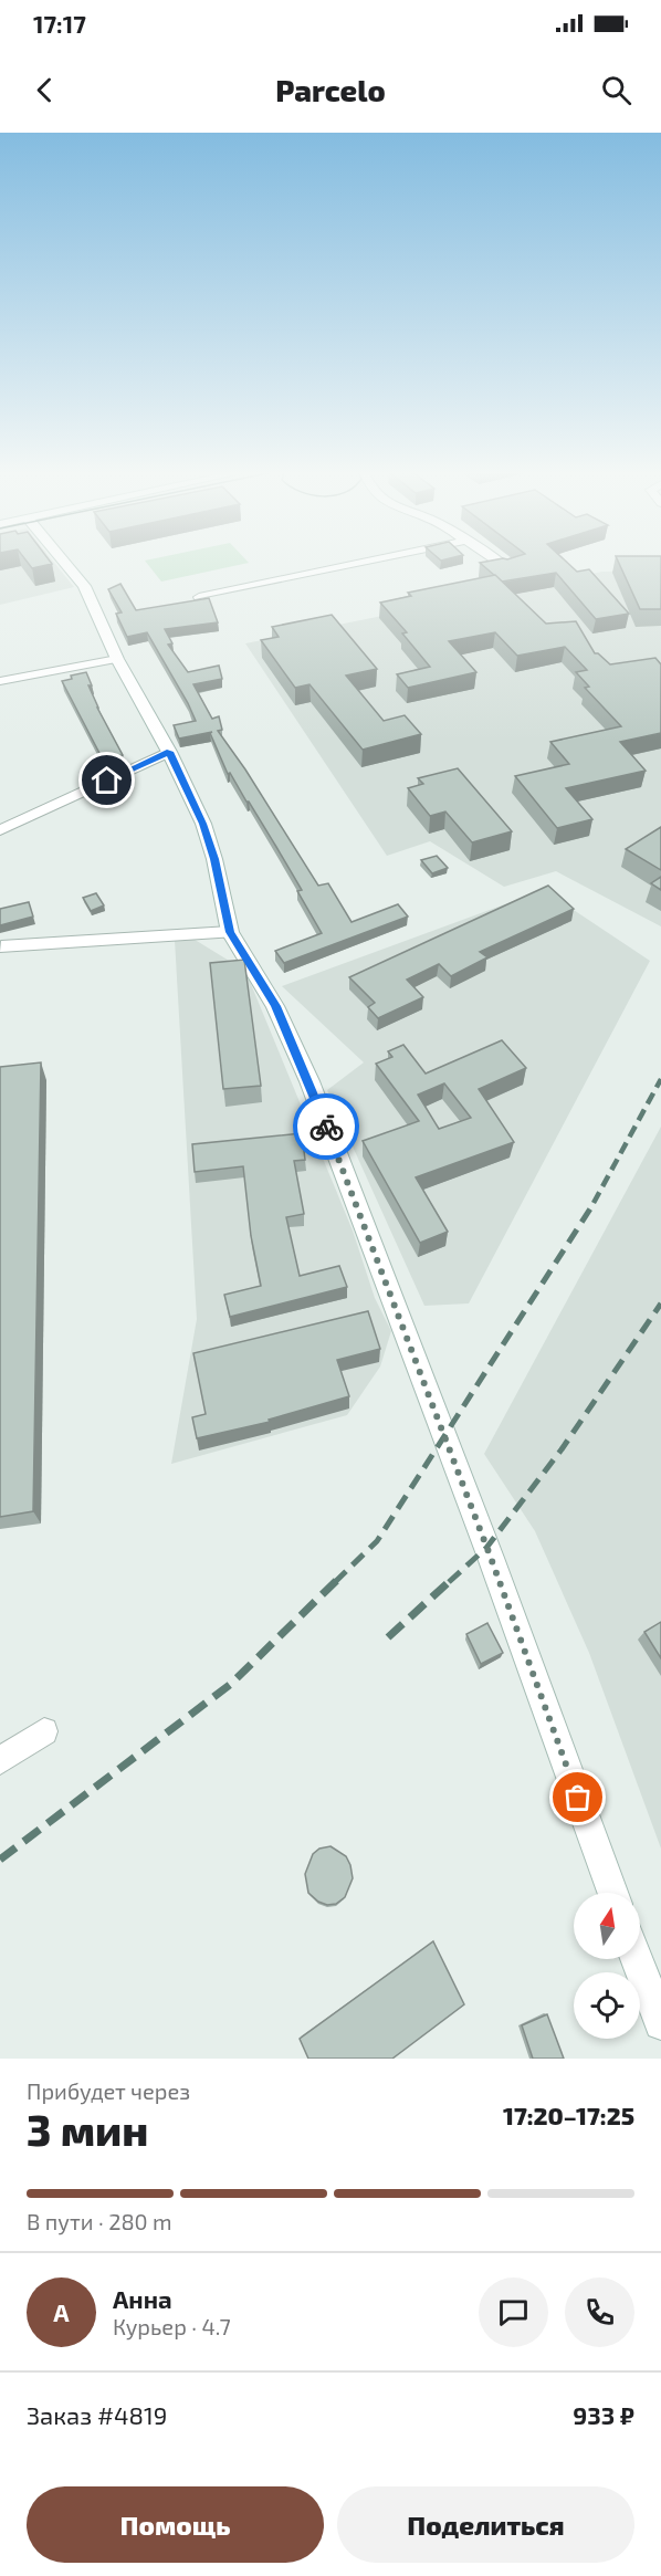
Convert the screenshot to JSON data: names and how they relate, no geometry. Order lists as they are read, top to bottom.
{
  "north": "top",
  "page": {
    "status": "17:17",
    "header": "Parcelo",
    "heading": ["3 мин", "Прибудет через", "17:20–17:25"],
    "panel": [
      "Анна",
      "Курьер · 4.7",
      "Заказ #4819",
      "933 ₽"
    ],
    "bar": "В пути · 280 m",
    "round": "А",
    "buttons": ["Помощь", "Поделиться"]
  }
}
